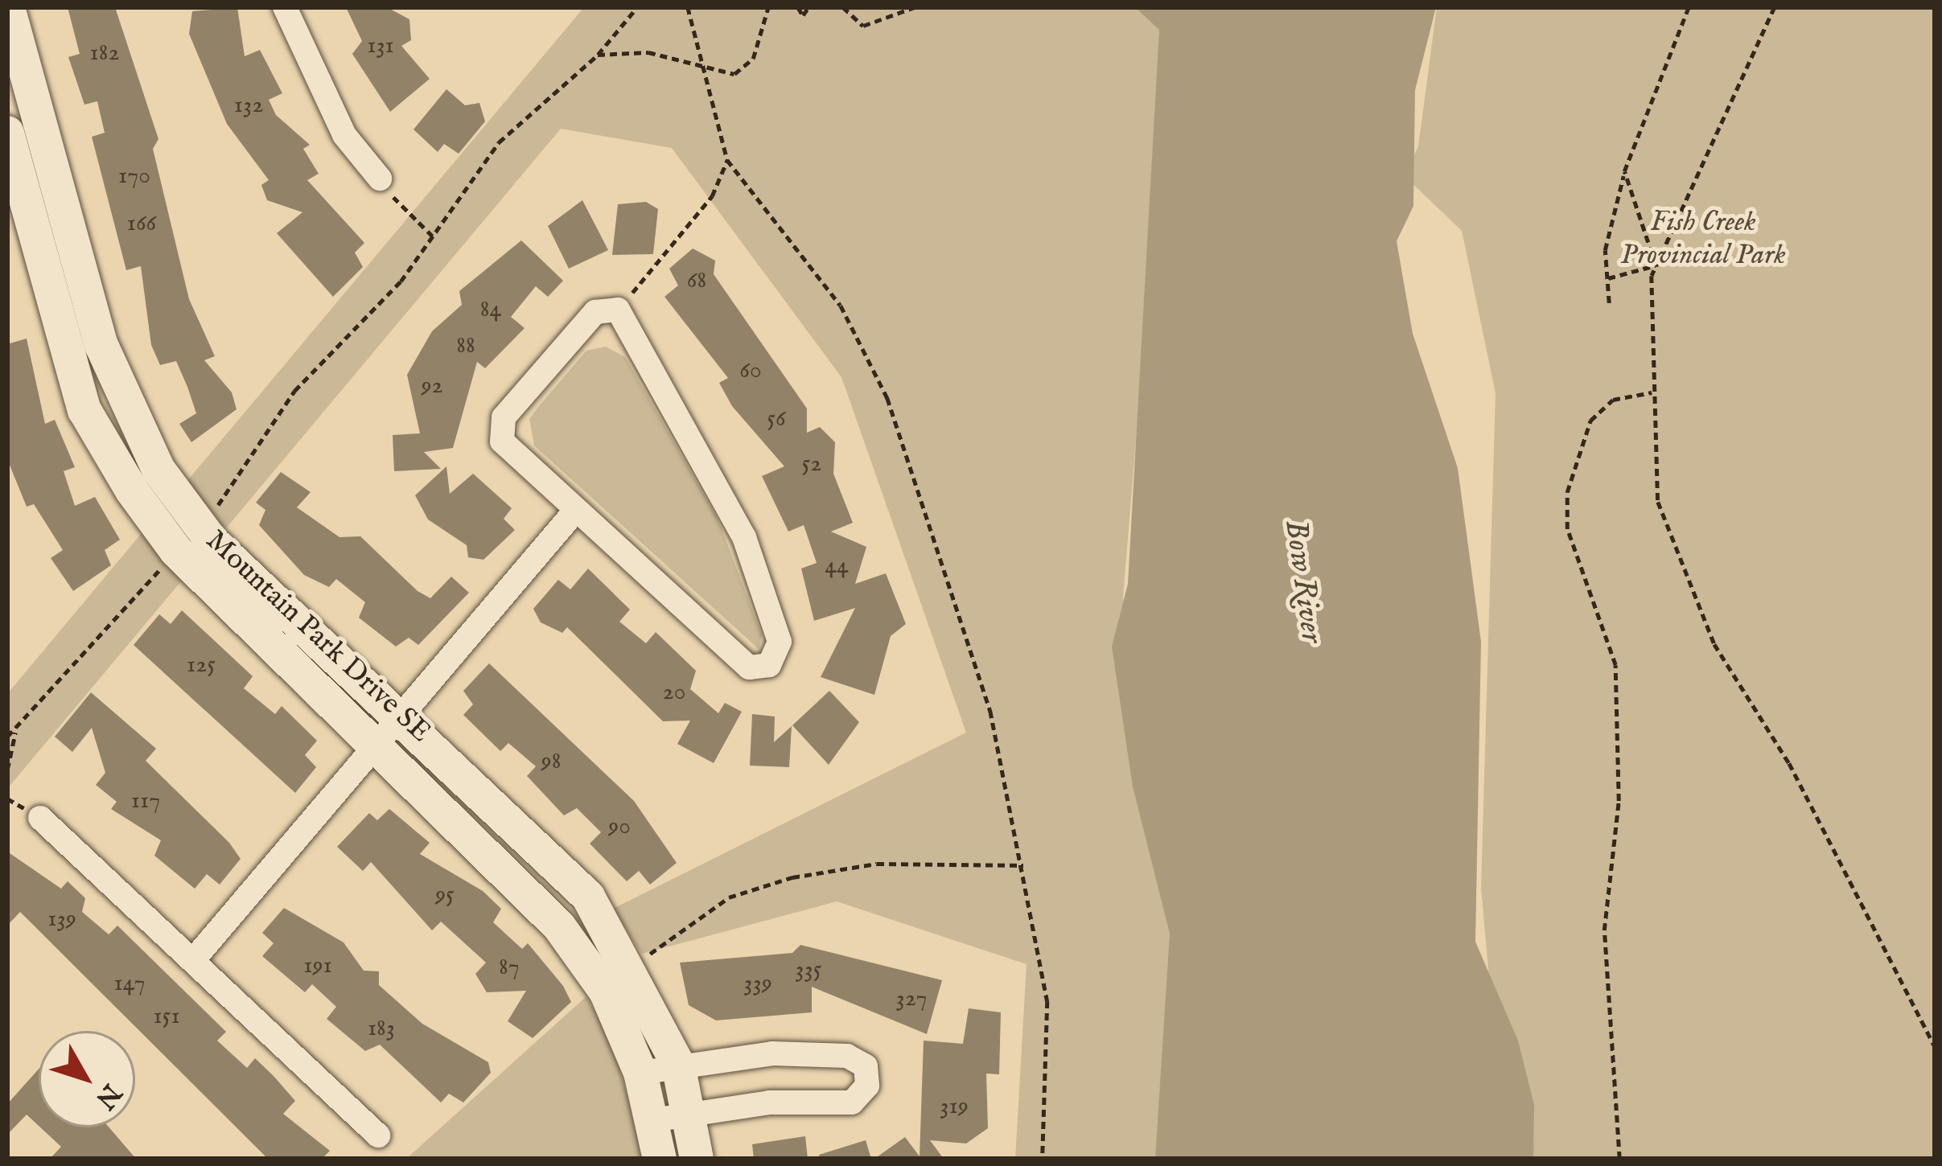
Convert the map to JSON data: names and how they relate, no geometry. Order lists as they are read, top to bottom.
{
  "streets": {
    "street": ["Mountain Park Drive SE"]
  },
  "water": ["Bow River"],
  "parks": ["Fish Creek Provincial Park"],
  "house_numbers": [
    "131",
    "182",
    "132",
    "170",
    "166",
    "68",
    "84",
    "88",
    "60",
    "92",
    "56",
    "52",
    "44",
    "125",
    "20",
    "98",
    "117",
    "90",
    "95",
    "139",
    "191",
    "87",
    "335",
    "147",
    "339",
    "327",
    "151",
    "183",
    "319"
  ],
  "north": "bottom right"
}
